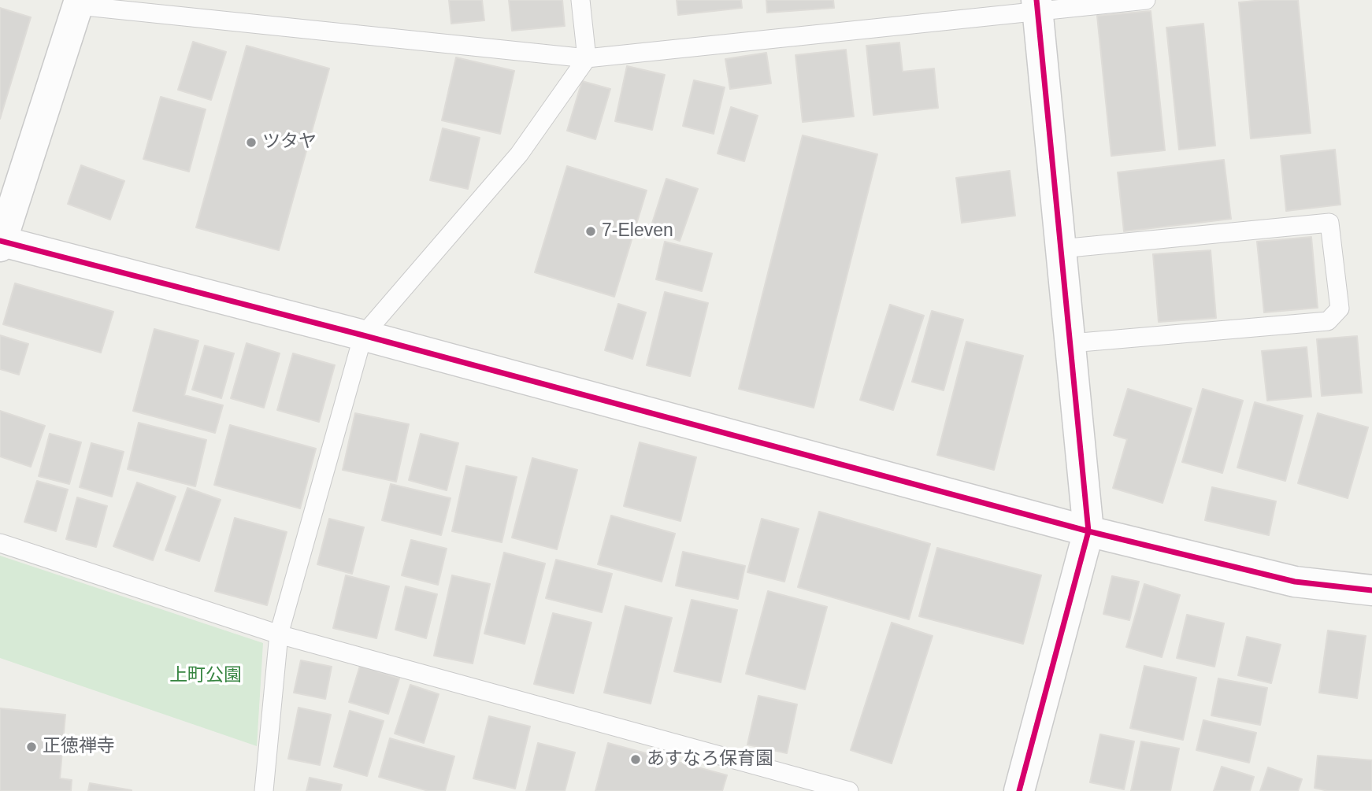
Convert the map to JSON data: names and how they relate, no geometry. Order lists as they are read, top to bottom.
{
  "parks": ["上町公園"],
  "places": [
    "ツタヤ",
    "7-Eleven",
    "正徳禅寺",
    "あすなろ保育園"
  ]
}
